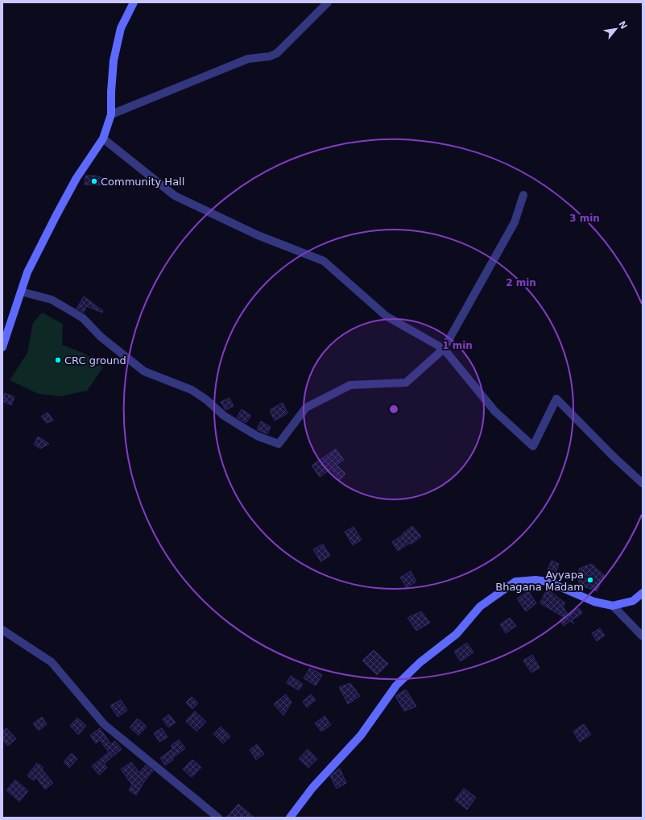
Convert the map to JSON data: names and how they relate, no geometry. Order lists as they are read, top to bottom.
{
  "places": ["Community Hall", "CRC ground", "Ayyapa Bhagana Madam"],
  "north": "top right",
  "rings": ["3 min", "2 min", "1 min"]
}
